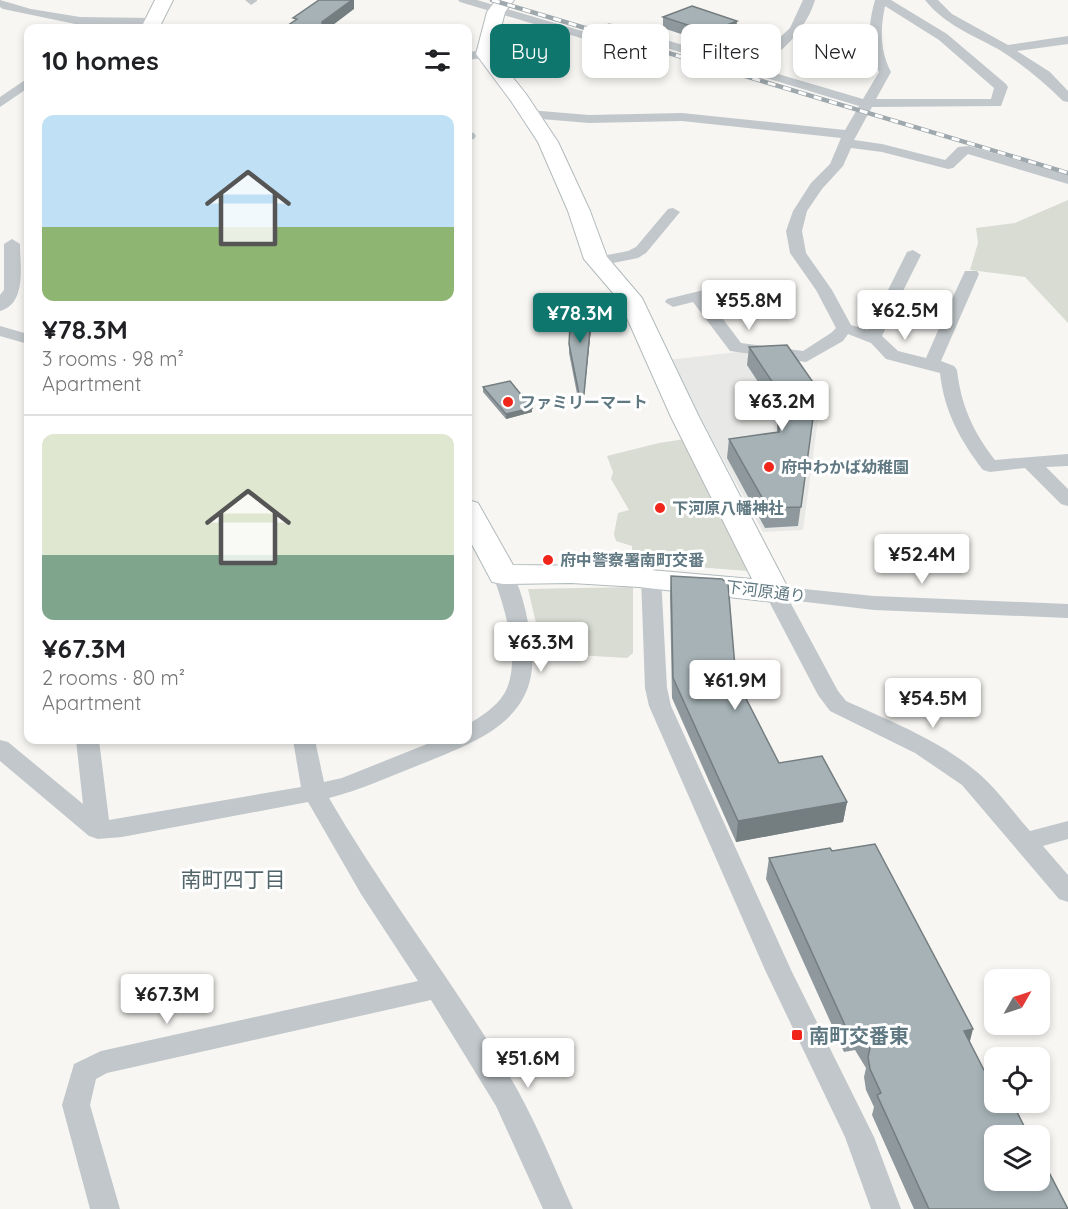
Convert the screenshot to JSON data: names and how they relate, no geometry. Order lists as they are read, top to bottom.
{
  "streets": {
    "street": ["下河原通り"]
  },
  "districts": ["南町四丁目"],
  "places": {
    "other": [
      "ファミリーマート",
      "府中わかば幼稚園",
      "下河原八幡神社",
      "府中警察署南町交番"
    ],
    "transit": ["南町交番東"]
  },
  "north": "top right",
  "page": {
    "chip": [
      "Buy",
      "Rent",
      "Filters",
      "New"
    ],
    "heading": "10 homes",
    "list": [
      {
        "name": "¥78.3M",
        "note": "3 rooms · 98 m² · Apartment"
      },
      {
        "name": "¥67.3M",
        "note": "2 rooms · 80 m² · Apartment"
      }
    ],
    "price": [
      "¥55.8M",
      "¥62.5M",
      "¥78.3M",
      "¥63.2M",
      "¥52.4M",
      "¥63.3M",
      "¥61.9M",
      "¥54.5M",
      "¥67.3M",
      "¥51.6M"
    ]
  }
}
